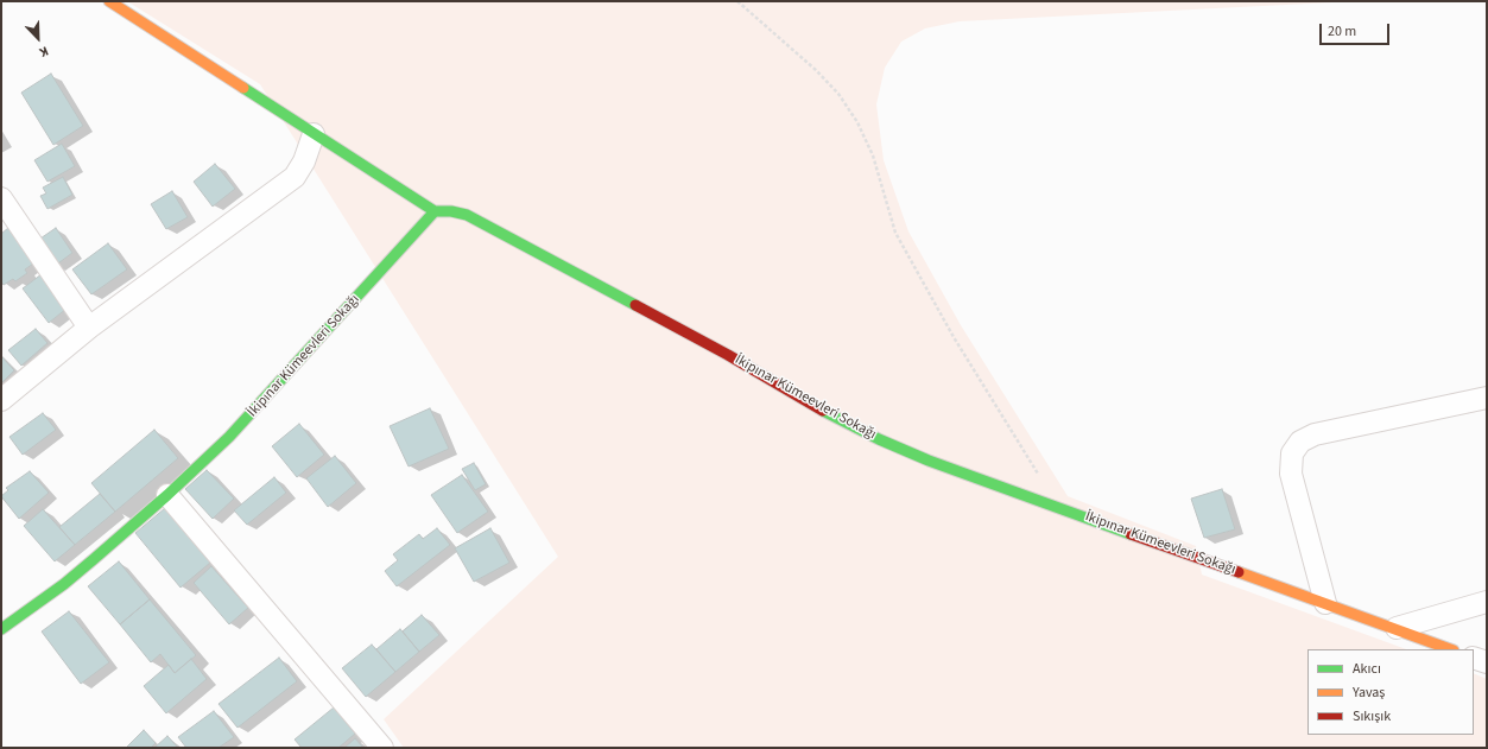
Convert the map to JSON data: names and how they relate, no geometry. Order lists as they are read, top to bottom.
{
  "streets": {
    "street": ["İkipınar Kümeevleri Sokağı"]
  },
  "legend": ["Akıcı", "Yavaş", "Sıkışık"],
  "scale_bar": "20 m",
  "north": "bottom right"
}
